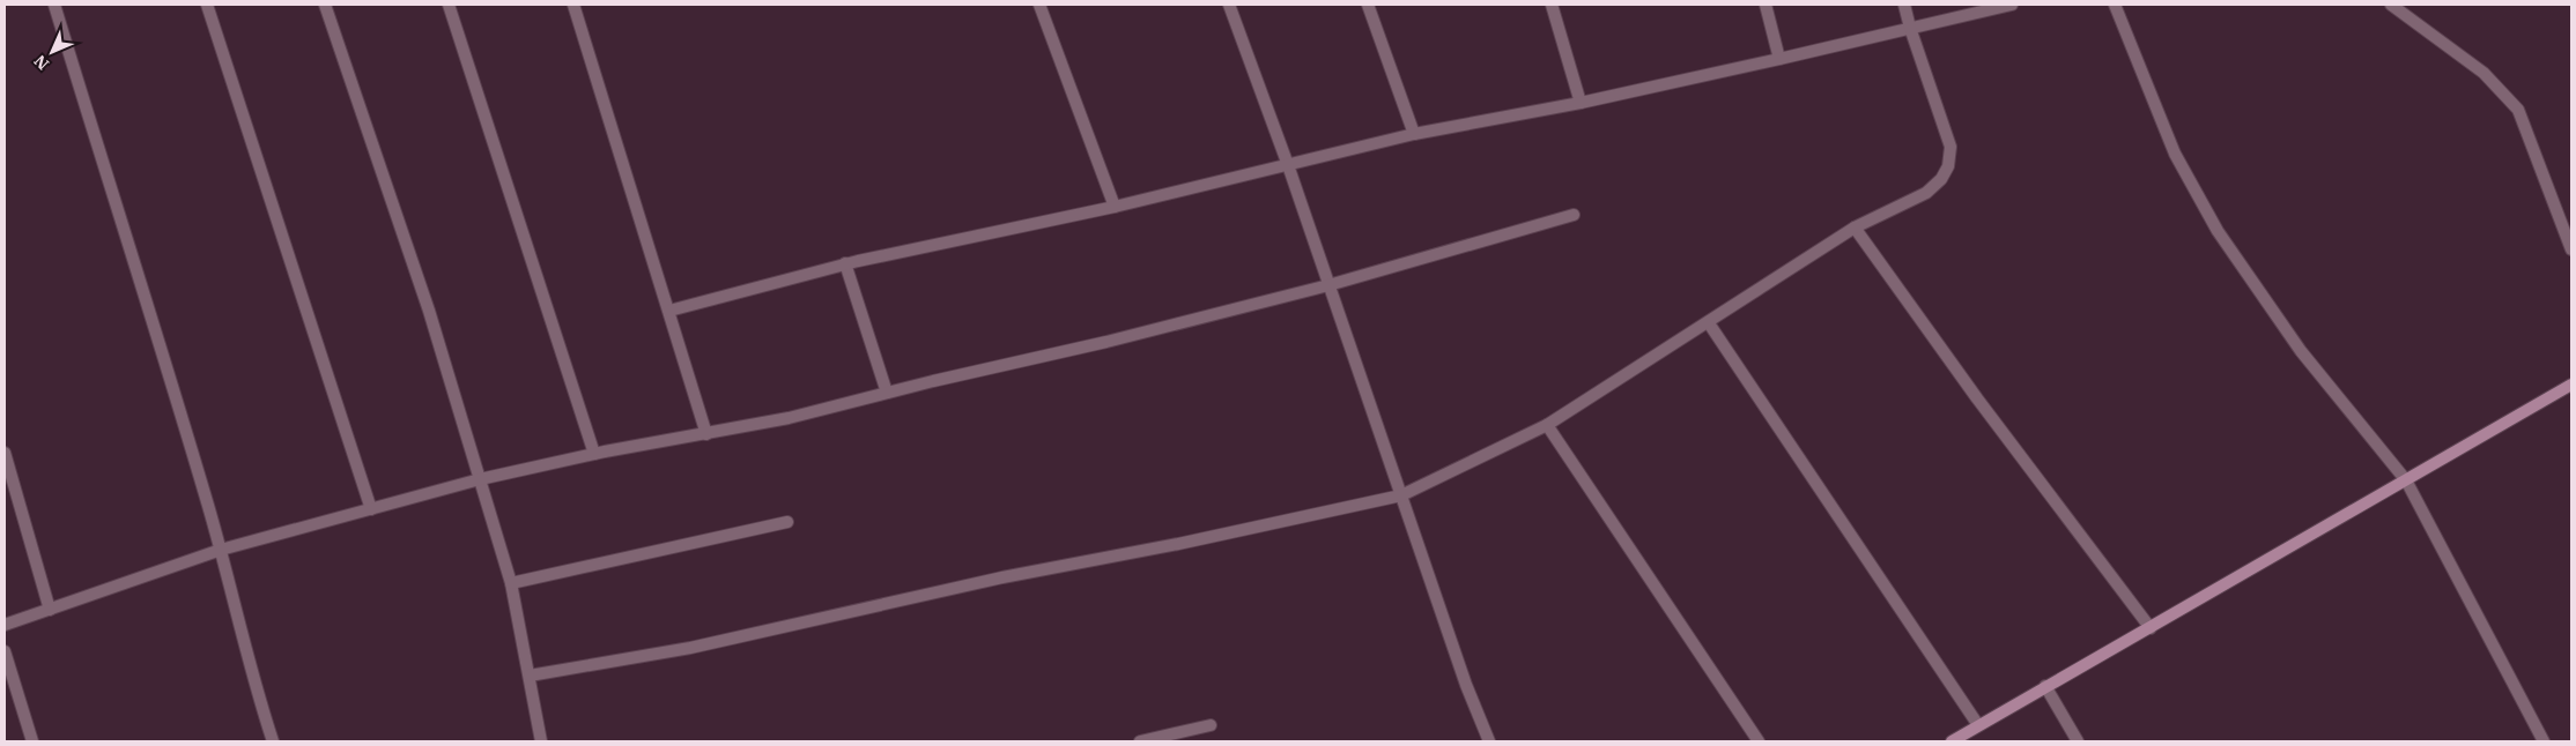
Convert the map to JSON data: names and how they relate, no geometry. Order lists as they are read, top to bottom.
{
  "north": "bottom left"
}
